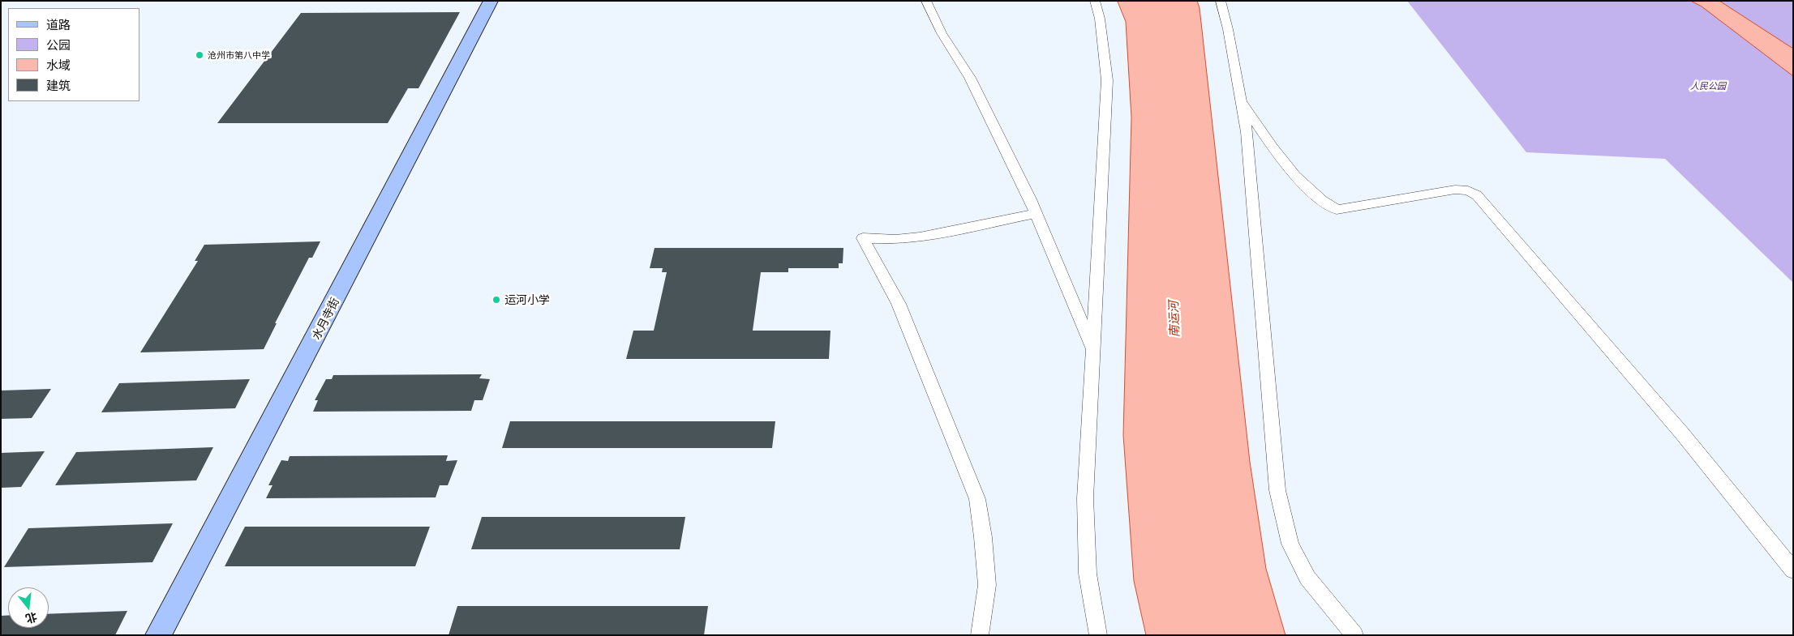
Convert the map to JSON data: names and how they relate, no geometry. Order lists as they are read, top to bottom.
{
  "streets": {
    "street": ["水月寺街"]
  },
  "water": ["南运河"],
  "parks": ["人民公园"],
  "places": ["沧州市第八中学", "运河小学"],
  "legend": [
    "道路",
    "公园",
    "水域",
    "建筑"
  ],
  "north": "bottom"
}
